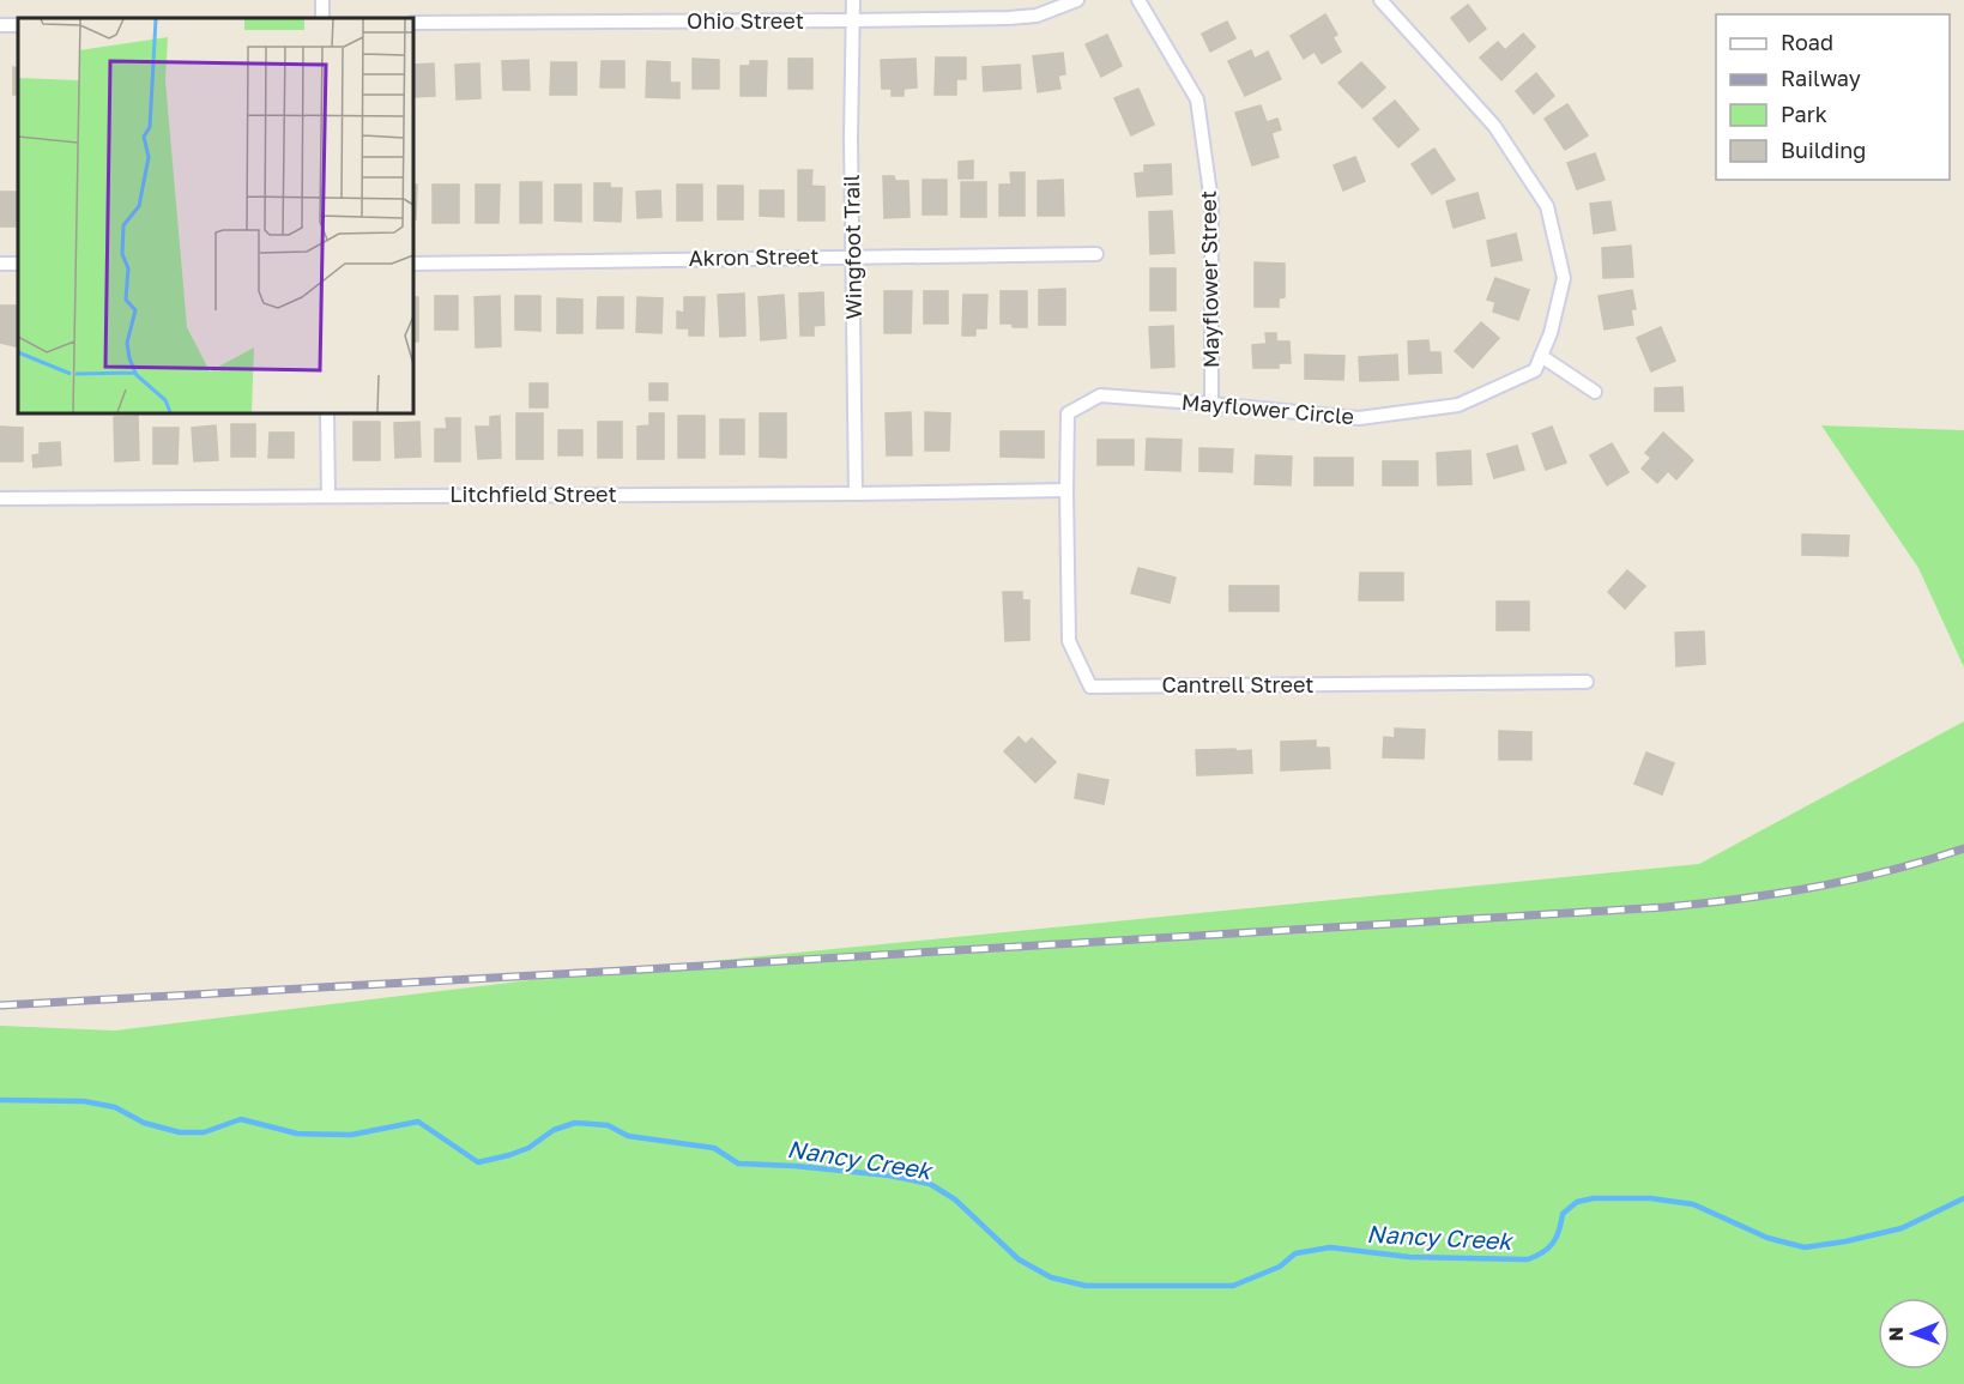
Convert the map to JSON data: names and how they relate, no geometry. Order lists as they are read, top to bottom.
{
  "streets": {
    "street": [
      "Ohio Street",
      "Wingfoot Trail",
      "Akron Street",
      "Mayflower Street",
      "Mayflower Circle",
      "Litchfield Street",
      "Cantrell Street"
    ]
  },
  "crossings": [
    ["Ohio Street", "Wingfoot Trail"],
    ["Wingfoot Trail", "Akron Street"],
    ["Wingfoot Trail", "Litchfield Street"],
    ["Mayflower Street", "Mayflower Circle"],
    ["Mayflower Circle", "Litchfield Street"],
    ["Mayflower Circle", "Cantrell Street"],
    ["Litchfield Street", "Cantrell Street"]
  ],
  "water": ["Nancy Creek"],
  "legend": [
    "Road",
    "Railway",
    "Park",
    "Building"
  ],
  "north": "left"
}
